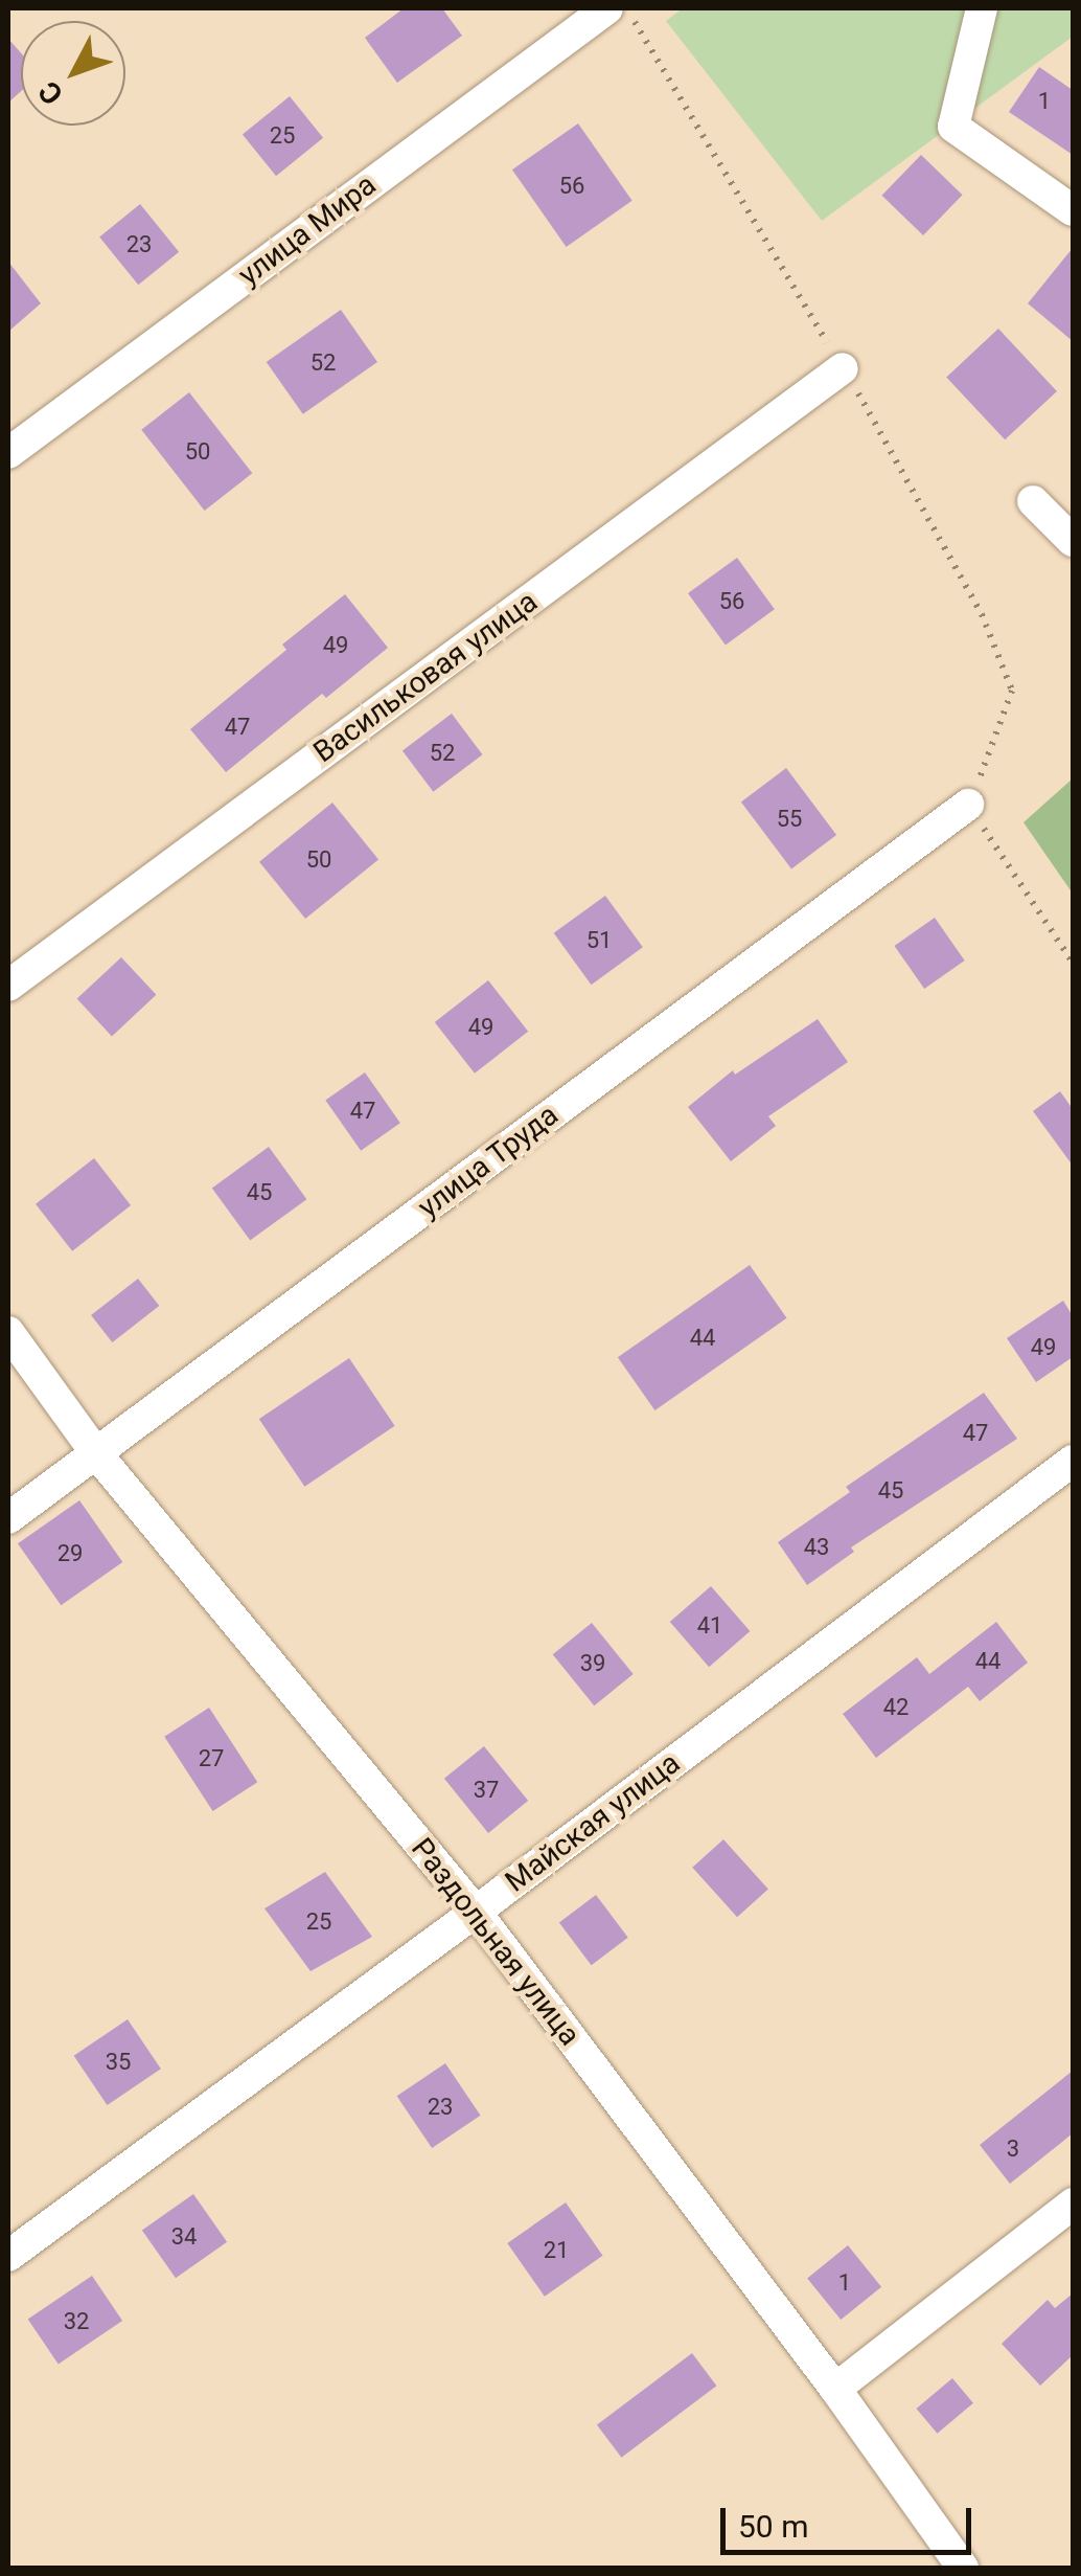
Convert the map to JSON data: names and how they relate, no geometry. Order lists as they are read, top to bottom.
{
  "streets": {
    "street": [
      "улица Мира",
      "Васильковая улица",
      "улица Труда",
      "Майская улица",
      "Раздольная улица"
    ]
  },
  "crossings": [
    ["улица Труда", "Раздольная улица"],
    ["Майская улица", "Раздольная улица"]
  ],
  "house_numbers": [
    "1",
    "25",
    "56",
    "23",
    "52",
    "50",
    "56",
    "49",
    "47",
    "52",
    "55",
    "50",
    "51",
    "49",
    "47",
    "45",
    "44",
    "49",
    "47",
    "45",
    "43",
    "29",
    "41",
    "44",
    "39",
    "42",
    "27",
    "37",
    "25",
    "35",
    "23",
    "3",
    "34",
    "21",
    "1",
    "32"
  ],
  "scale_bar": "50 m",
  "north": "bottom left"
}
